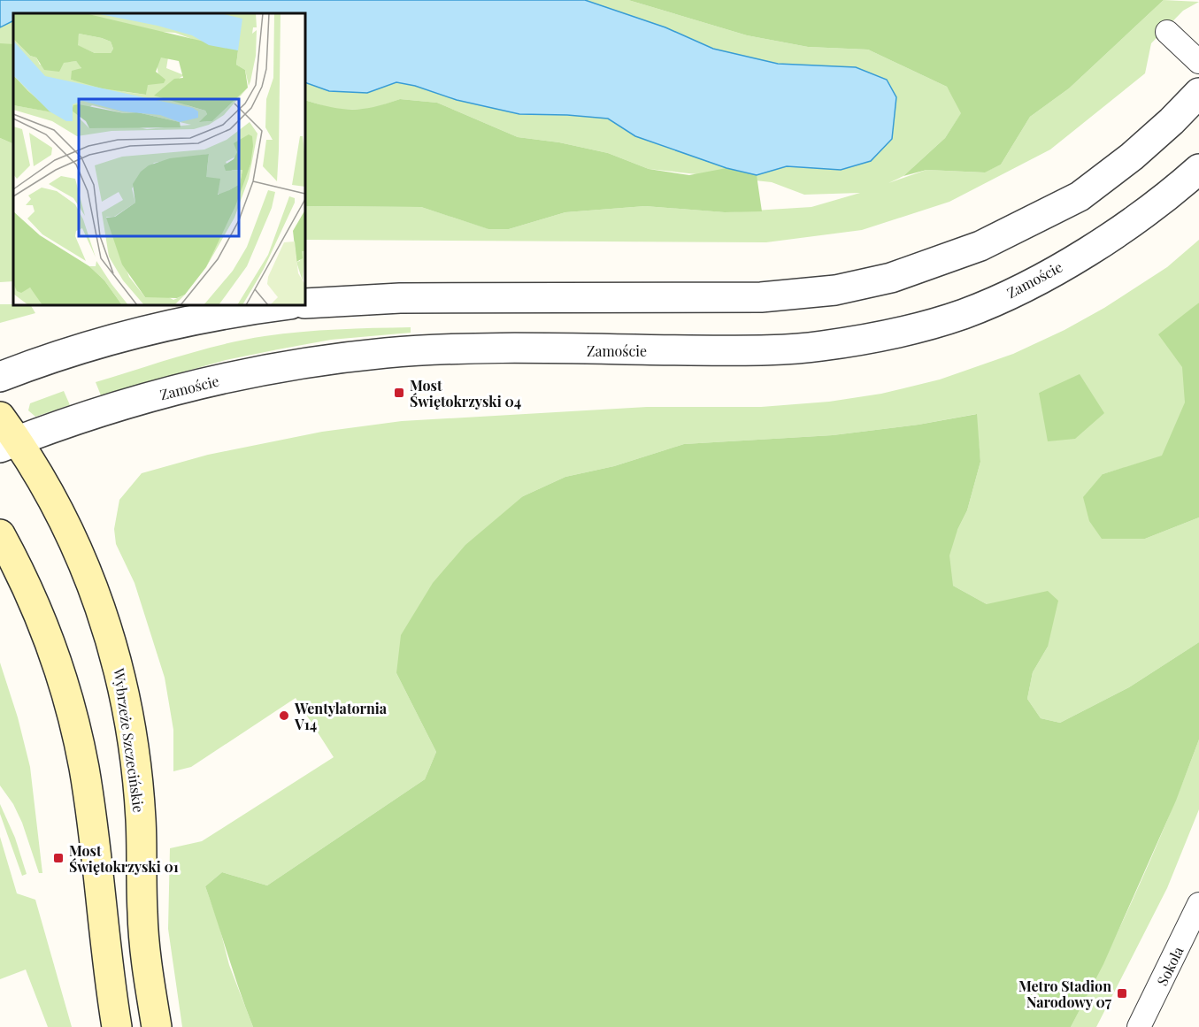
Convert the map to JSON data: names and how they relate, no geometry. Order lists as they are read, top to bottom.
{
  "streets": {
    "main road": ["Wybrzeże Szczecińskie"],
    "street": ["Zamoście", "Sokola"]
  },
  "crossings": [
    ["Zamoście", "Wybrzeże Szczecińskie"]
  ],
  "places": {
    "transit": ["Most Świętokrzyski 04", "Most Świętokrzyski 01", "Metro Stadion Narodowy 07"],
    "other": ["Wentylatornia V14"]
  }
}
